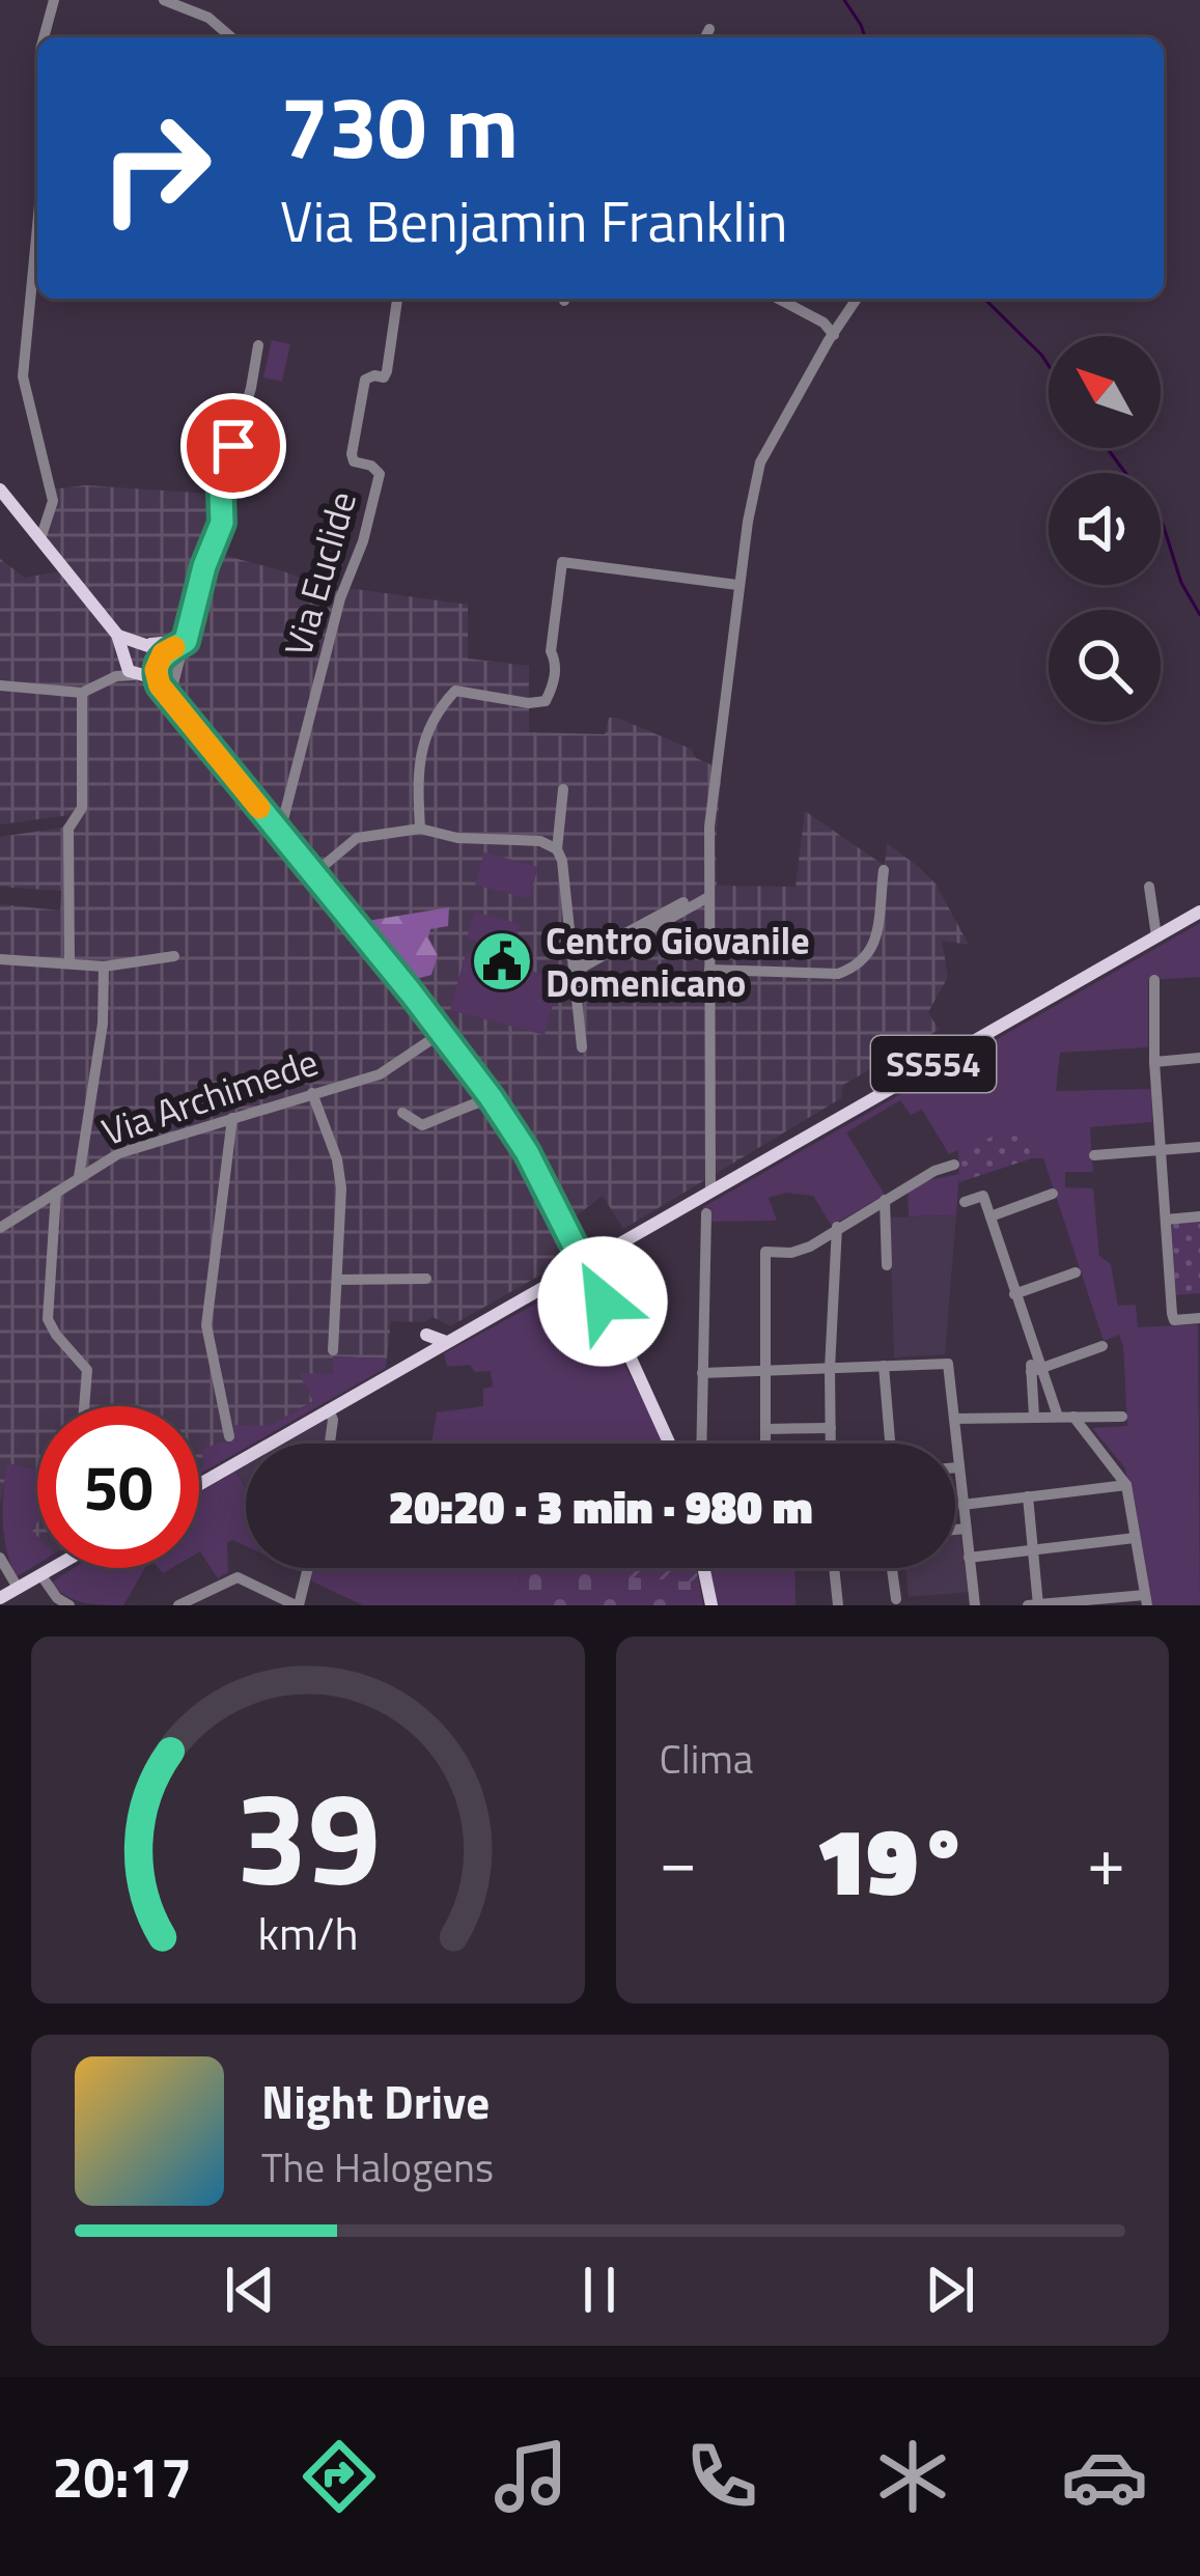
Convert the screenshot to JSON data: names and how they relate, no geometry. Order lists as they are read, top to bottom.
{
  "streets": {
    "main road": ["SS554"],
    "street": ["Via Euclide", "Via Archimede"]
  },
  "places": {
    "public building": ["Centro Giovanile Domenicano"]
  },
  "north": "top left",
  "page": {
    "turn": ["730 m", "Via Benjamin Franklin"],
    "limit": "50",
    "trip": "20:20 · 3 min · 980 m",
    "tile": "Clima",
    "heat": ["−", "19°", "+"],
    "song": ["Night Drive", "The Halogens"],
    "tabs": "20:17",
    "gauge": ["39", "km/h"]
  }
}
